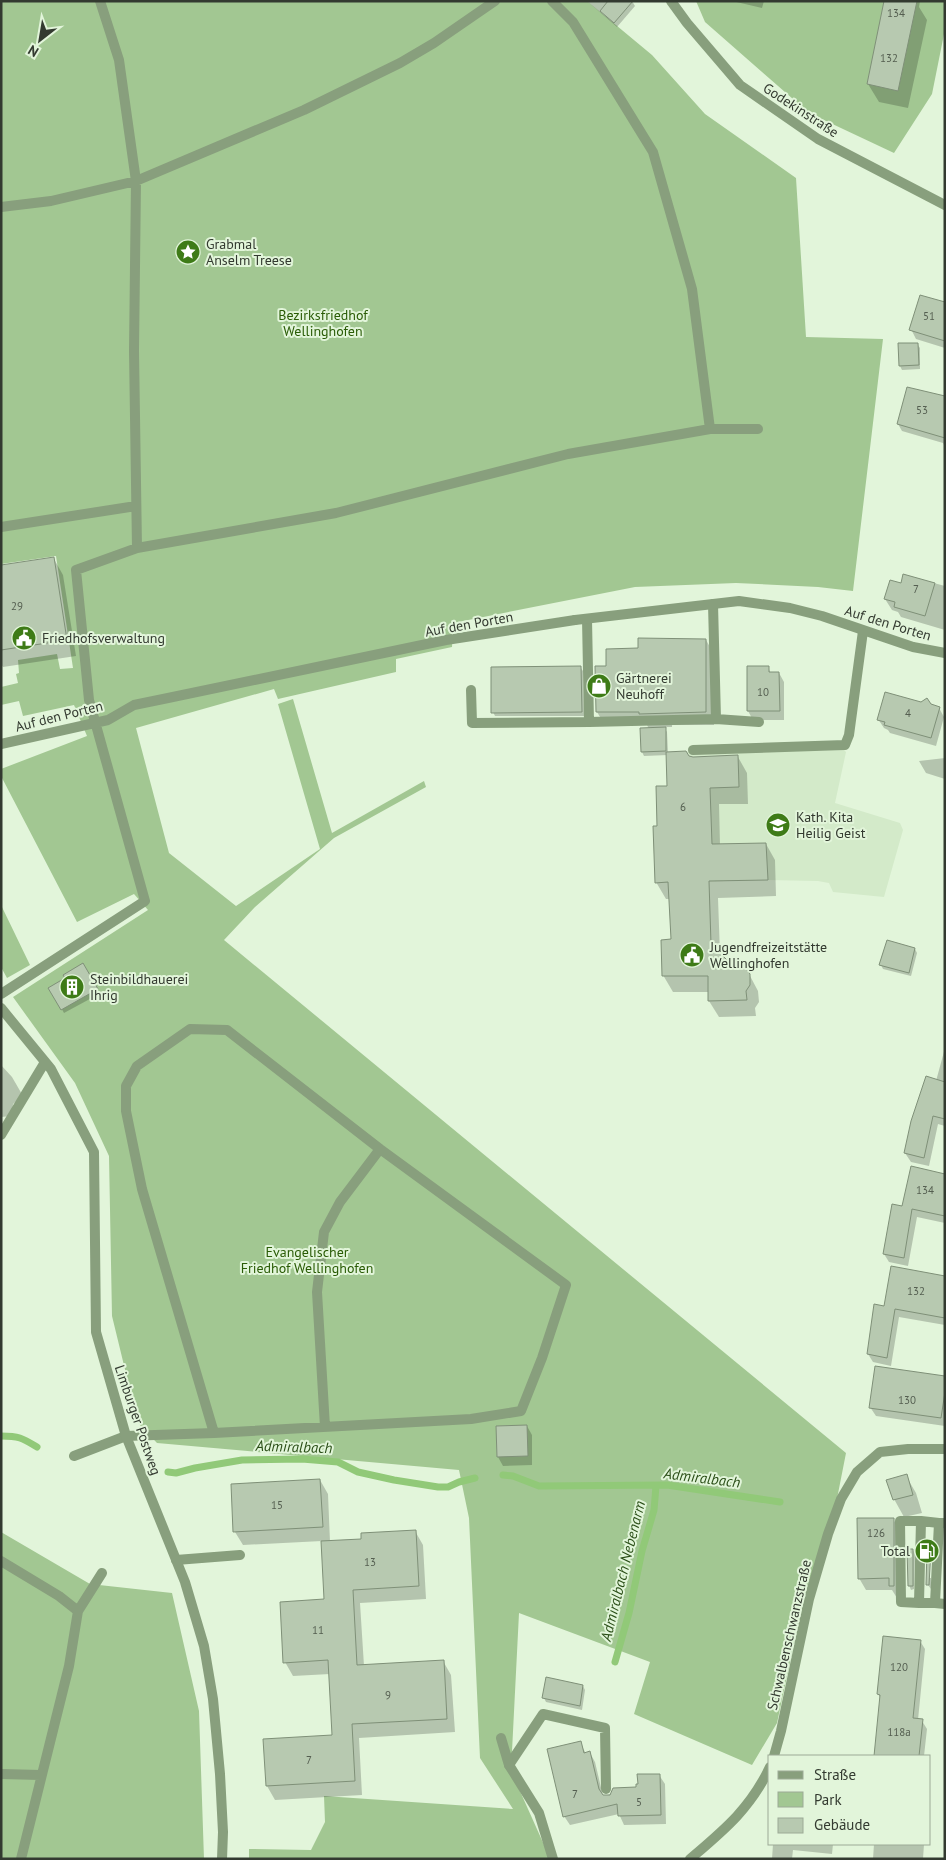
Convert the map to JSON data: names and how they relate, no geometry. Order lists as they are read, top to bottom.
{
  "streets": {
    "street": [
      "Godekinstraße",
      "Auf den Porten",
      "Limburger Postweg",
      "Schwalbenschwanzstraße"
    ]
  },
  "water": ["Admiralbach", "Admiralbach Nebenarm"],
  "parks": ["Bezirksfriedhof Wellinghofen", "Evangelischer Friedhof Wellinghofen"],
  "places": {
    "place": ["Grabmal Anselm Treese"],
    "public building": ["Friedhofsverwaltung", "Jugendfreizeitstätte Wellinghofen"],
    "shop": ["Gärtnerei Neuhoff"],
    "school or university": ["Kath. Kita Heilig Geist"],
    "building": ["Steinbildhauerei Ihrig"],
    "fuel station": ["Total"]
  },
  "house_numbers": [
    "134",
    "132",
    "51",
    "53",
    "7",
    "29",
    "10",
    "4",
    "6",
    "134",
    "132",
    "130",
    "15",
    "126",
    "13",
    "11",
    "120",
    "9",
    "118a",
    "7",
    "7",
    "5"
  ],
  "legend": ["Straße", "Park", "Gebäude"],
  "north": "bottom left"
}
